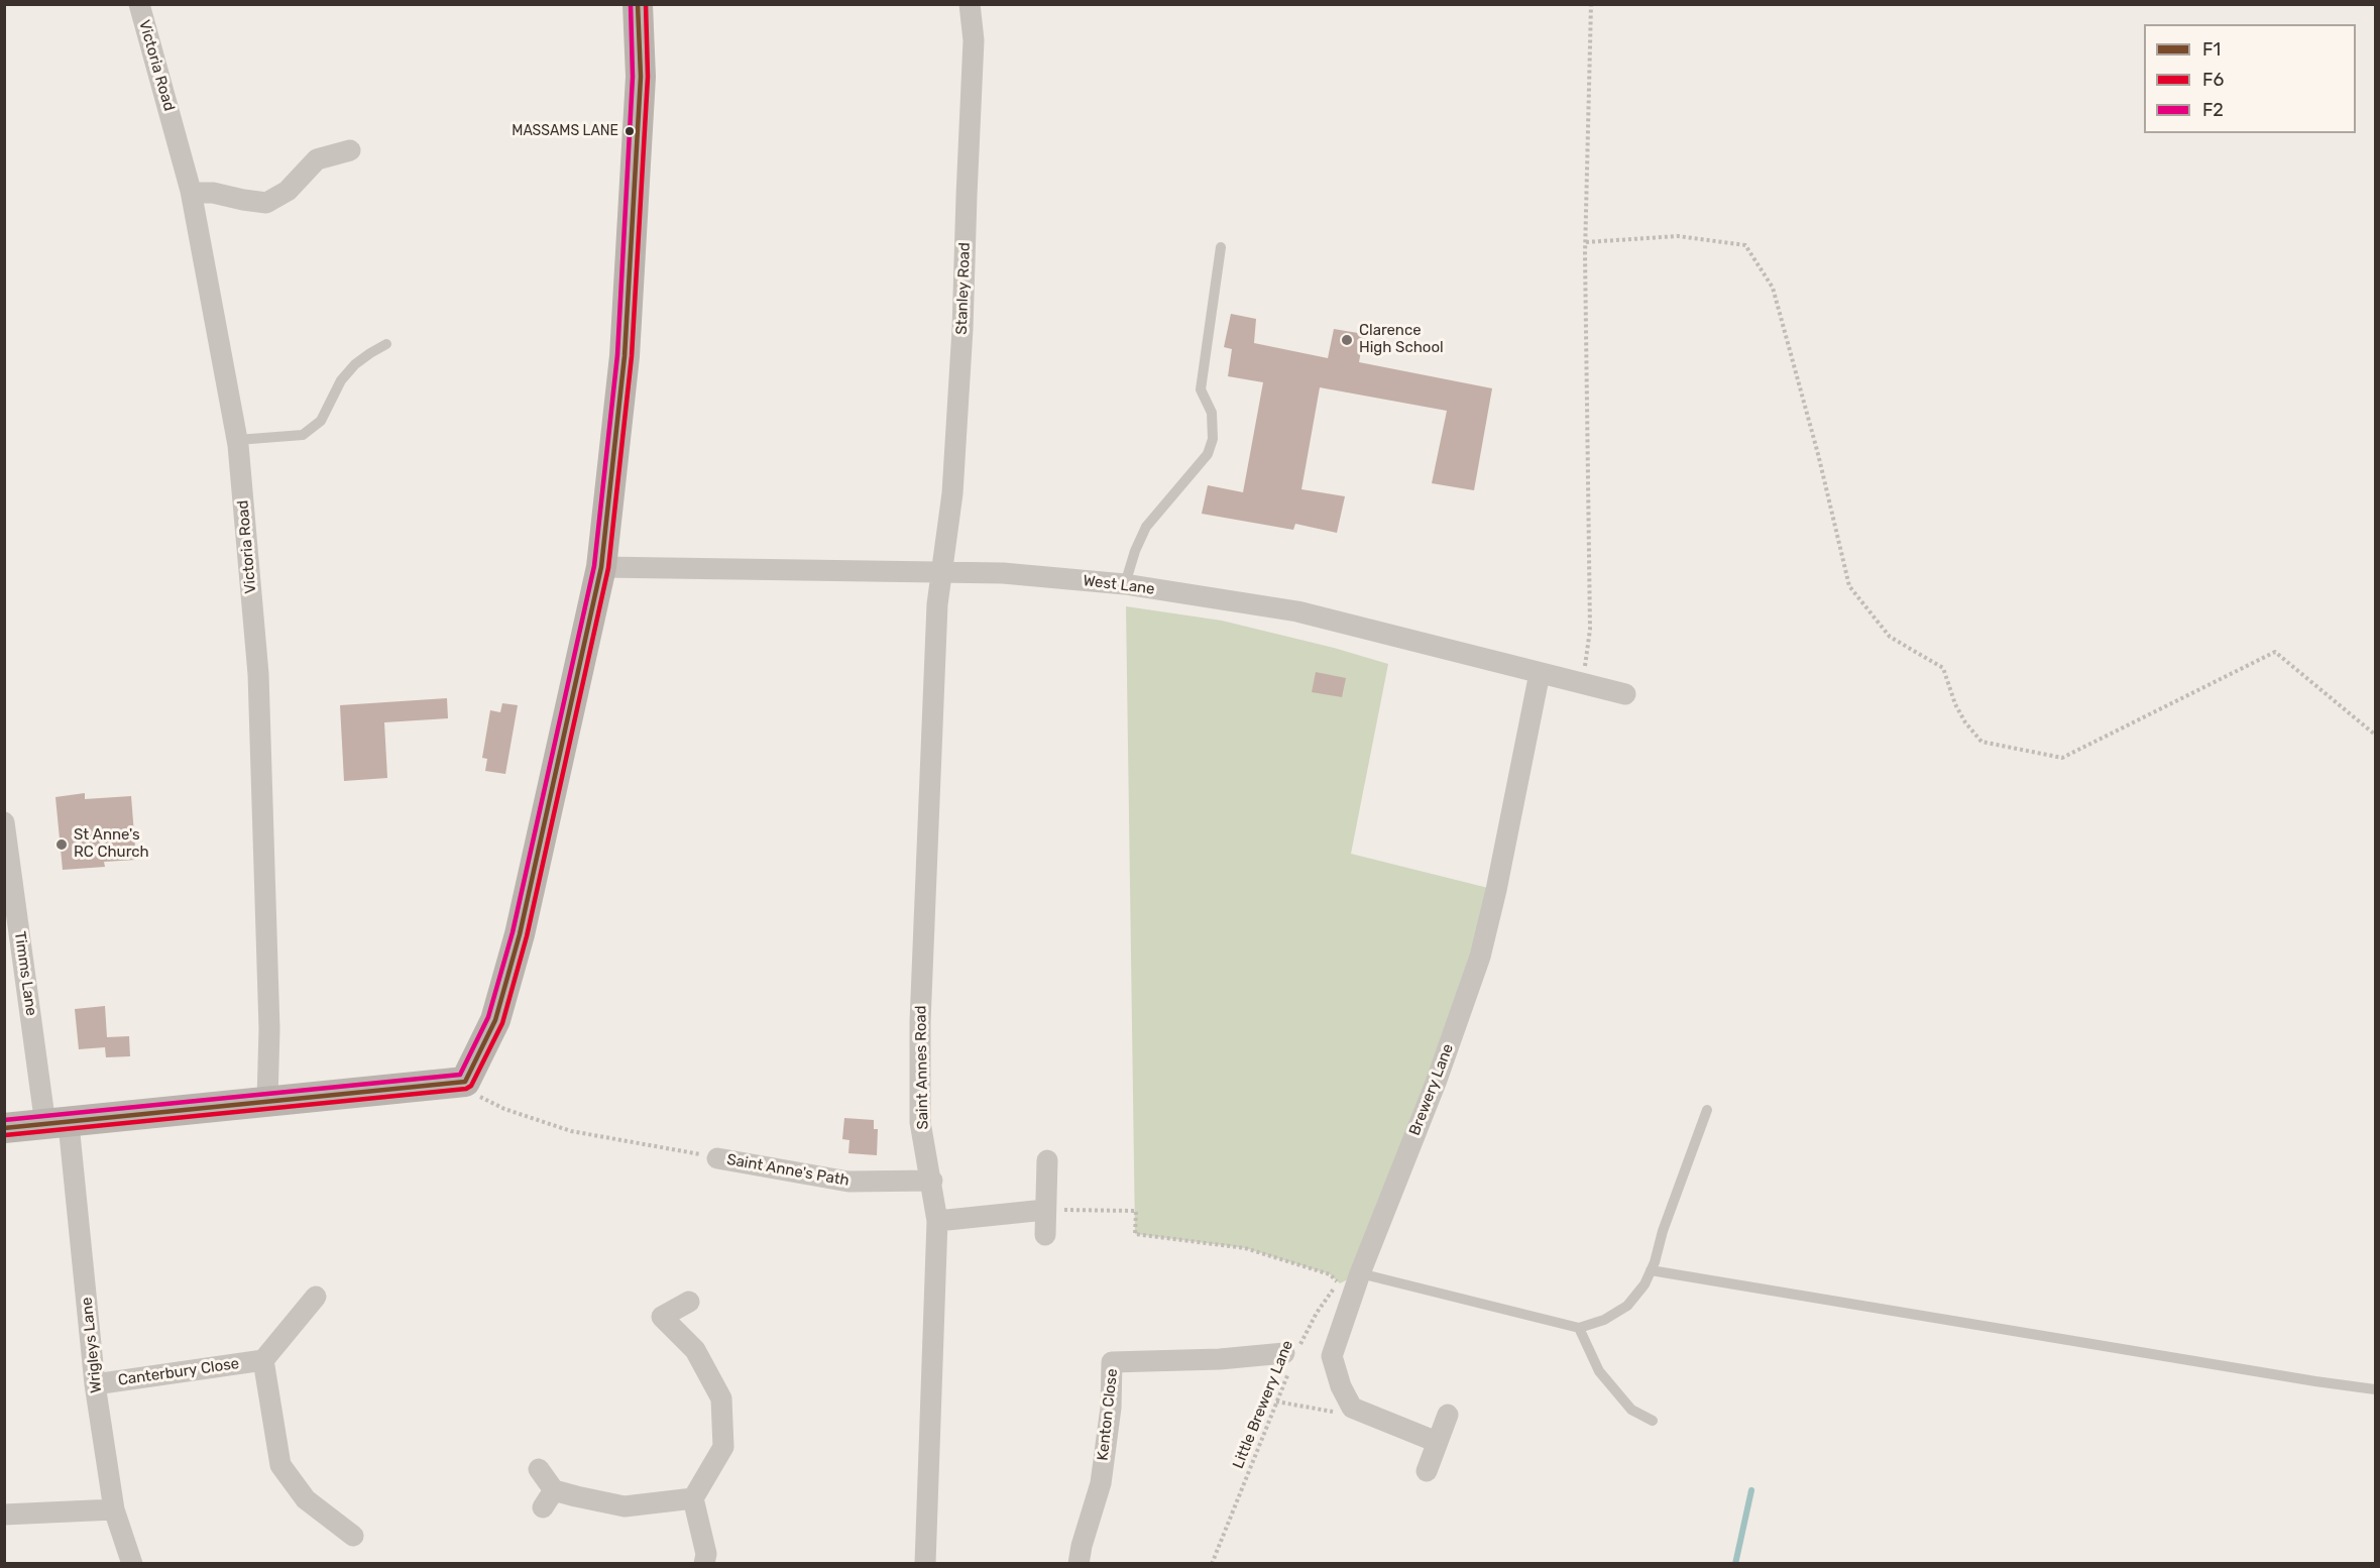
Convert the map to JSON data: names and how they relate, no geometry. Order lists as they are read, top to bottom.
{
  "streets": {
    "street": [
      "Victoria Road",
      "Stanley Road",
      "West Lane",
      "Timms Lane",
      "Saint Annes Road",
      "Brewery Lane",
      "Saint Anne's Path",
      "Wrigleys Lane",
      "Canterbury Close",
      "Kenton Close"
    ],
    "path": ["Little Brewery Lane"]
  },
  "crossings": [
    ["Stanley Road", "West Lane"],
    ["Stanley Road", "Saint Annes Road"],
    ["West Lane", "Saint Annes Road"],
    ["West Lane", "Brewery Lane"],
    ["Timms Lane", "Wrigleys Lane"],
    ["Saint Annes Road", "Saint Anne's Path"],
    ["Wrigleys Lane", "Canterbury Close"],
    ["Little Brewery Lane", "Kenton Close"]
  ],
  "places": ["MASSAMS LANE", "Clarence High School", "St Anne's RC Church"],
  "lines": ["transit line F1", "transit line F6", "transit line F2"],
  "legend": ["F1", "F6", "F2"]
}
